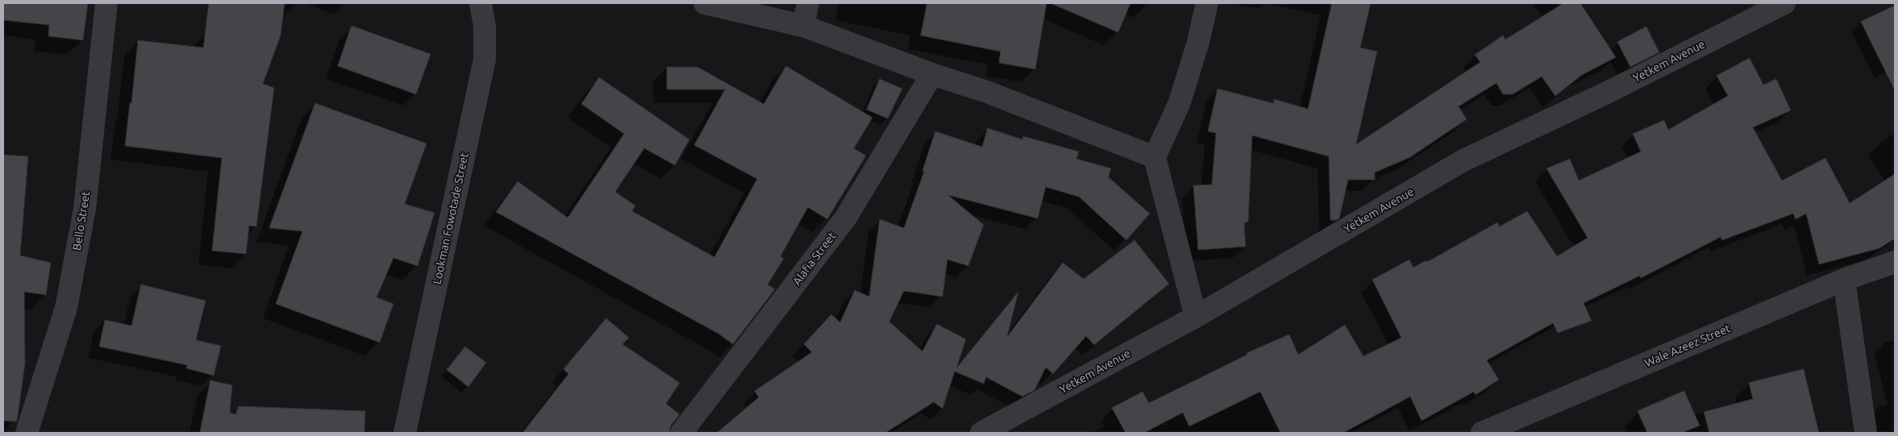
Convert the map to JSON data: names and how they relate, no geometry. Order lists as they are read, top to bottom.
{
  "streets": {
    "street": [
      "Yetkem Avenue",
      "Lookman Fowotade Street",
      "Bello Street",
      "Alafia Street",
      "Wale Azeez Street"
    ]
  }
}
